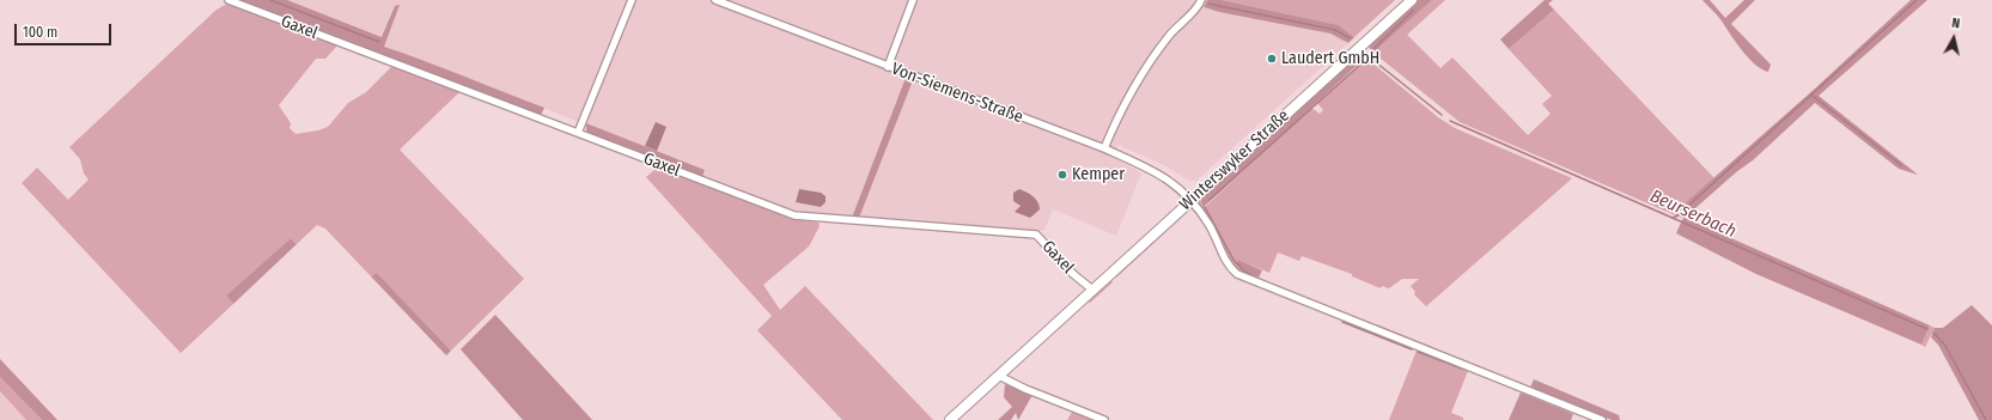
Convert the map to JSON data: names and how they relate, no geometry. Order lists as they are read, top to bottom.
{
  "streets": {
    "street": ["Gaxel", "Von-Siemens-Straße", "Winterswyker Straße"]
  },
  "crossings": [
    ["Gaxel", "Winterswyker Straße"],
    ["Von-Siemens-Straße", "Winterswyker Straße"]
  ],
  "water": ["Beurserbach"],
  "places": ["Laudert GmbH", "Kemper"],
  "scale_bar": "100 m",
  "north": "top"
}
